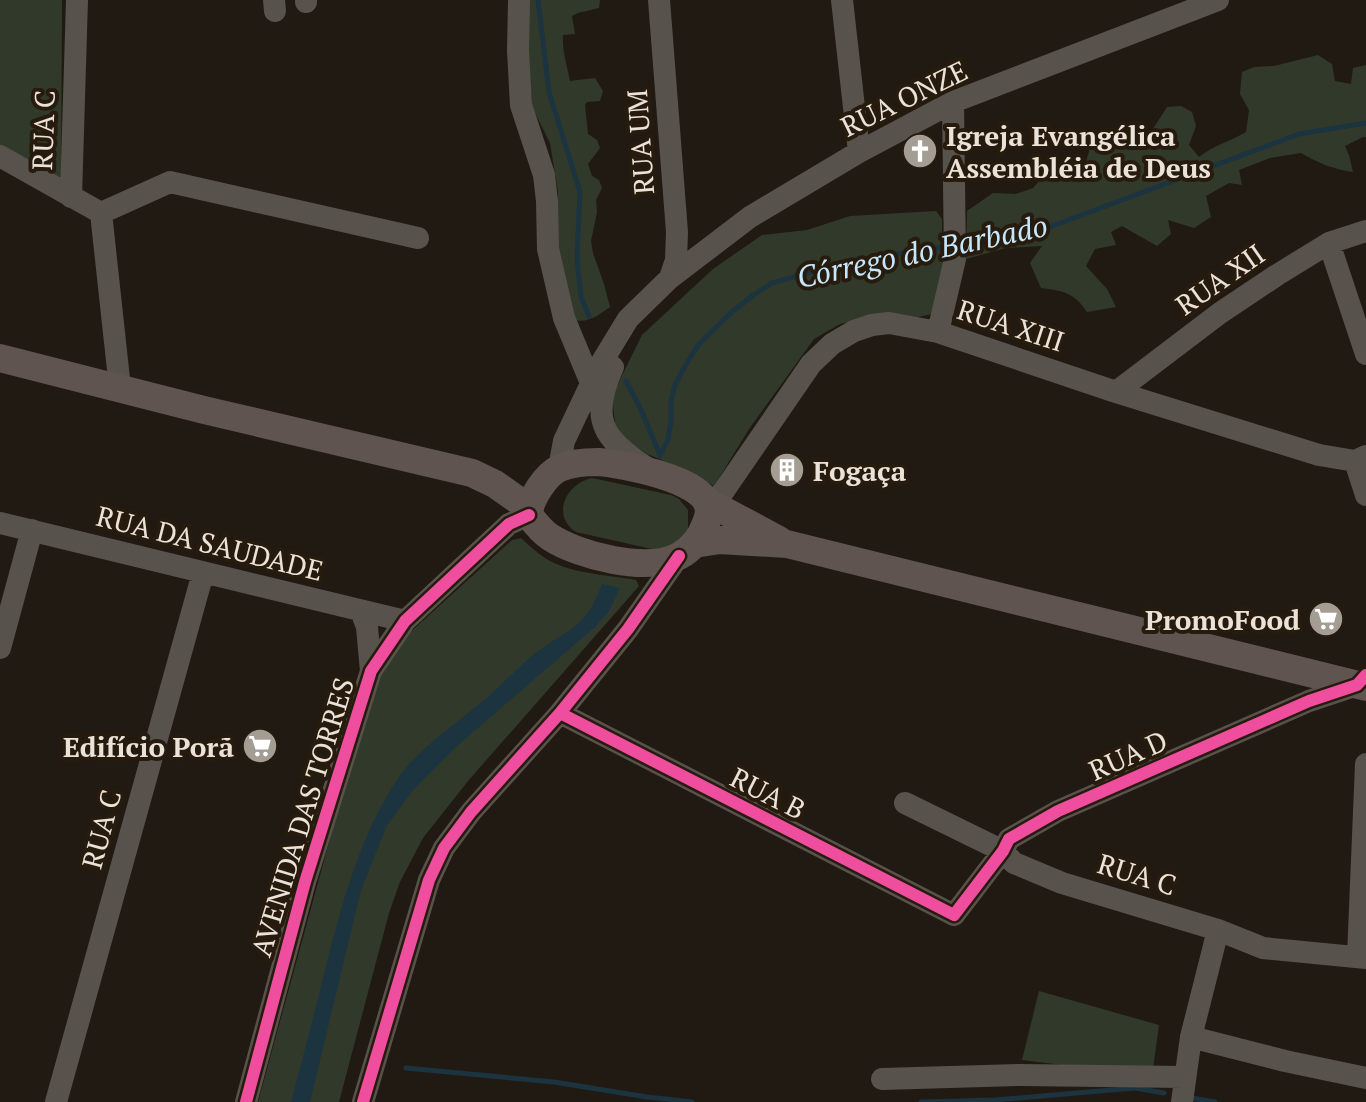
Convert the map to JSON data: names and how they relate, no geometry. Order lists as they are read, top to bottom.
{
  "streets": {
    "street": [
      "RUA ONZE",
      "RUA C",
      "RUA UM",
      "RUA XII",
      "RUA XIII",
      "RUA DA SAUDADE",
      "RUA D",
      "RUA B",
      "AVENIDA DAS TORRES"
    ]
  },
  "crossings": [
    ["RUA ONZE", "RUA UM"],
    ["RUA C", "RUA DA SAUDADE"],
    ["RUA C", "RUA D"],
    ["RUA XII", "RUA XIII"],
    ["RUA DA SAUDADE", "AVENIDA DAS TORRES"],
    ["RUA D", "RUA B"]
  ],
  "water": ["Córrego do Barbado"],
  "places": {
    "church": ["Igreja Evangélica Assembléia de Deus"],
    "building": ["Fogaça"],
    "supermarket": ["PromoFood", "Edifício Porã"]
  }
}
